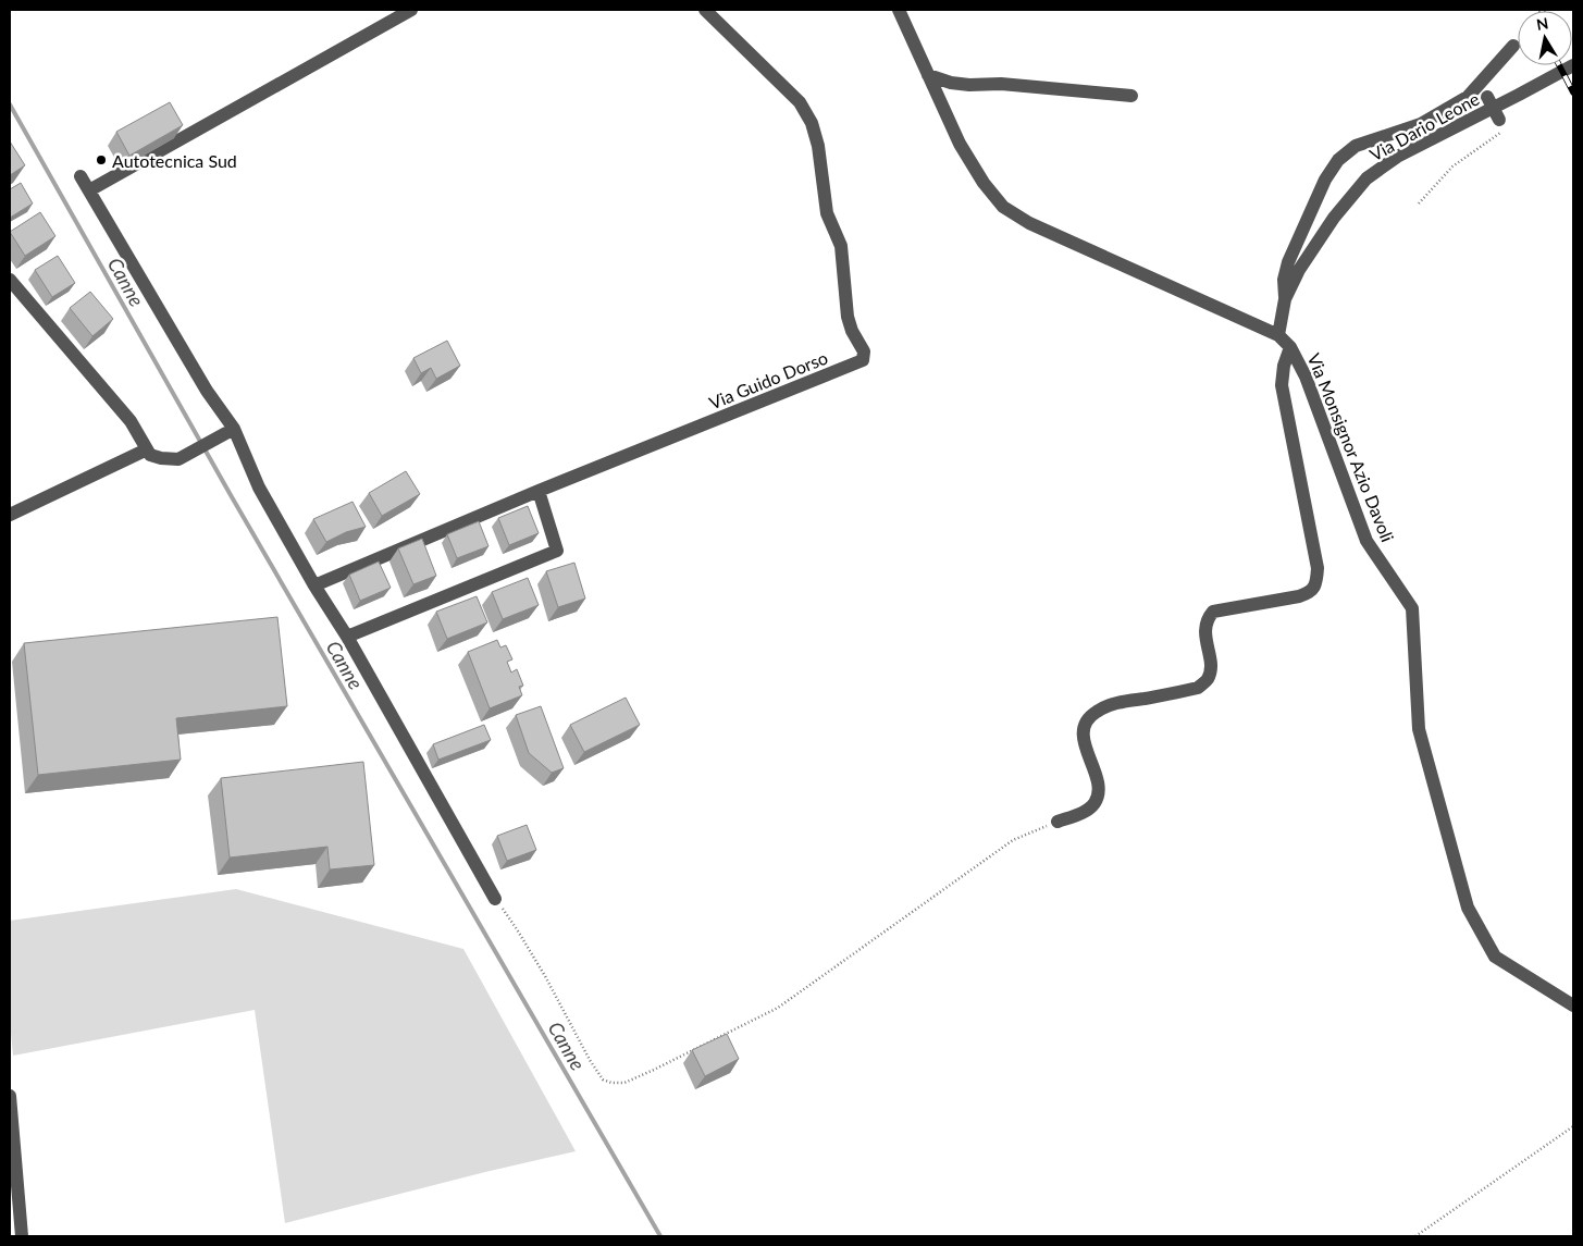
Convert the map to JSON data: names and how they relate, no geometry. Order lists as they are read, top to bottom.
{
  "streets": {
    "street": ["Via Dario Leone", "Via Guido Dorso", "Via Monsignor Azio Davoli"]
  },
  "crossings": [
    ["Via Dario Leone", "Via Monsignor Azio Davoli"]
  ],
  "water": ["Canne"],
  "places": ["Autotecnica Sud"],
  "north": "top"
}
